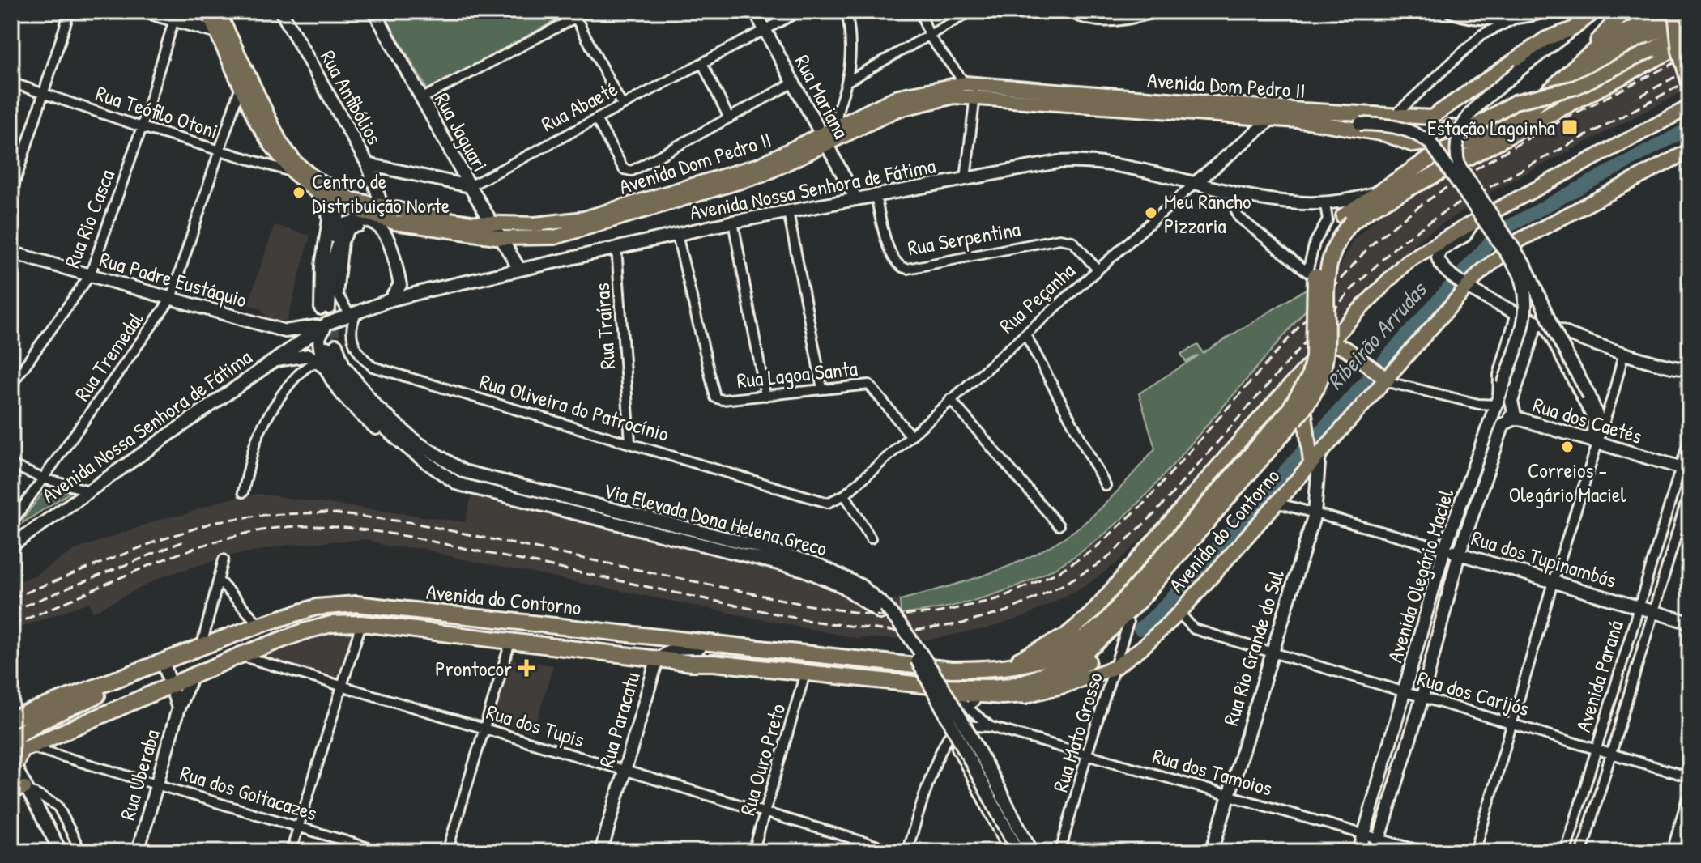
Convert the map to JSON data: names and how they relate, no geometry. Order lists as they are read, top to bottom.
{
  "streets": {
    "highway": ["Avenida do Contorno"],
    "main road": [
      "Avenida Dom Pedro II",
      "Rua Mariana",
      "Rua Anfibólios",
      "Rua Jaguari",
      "Avenida Nossa Senhora de Fátima",
      "Rua Padre Eustáquio",
      "Rua Peçanha",
      "Rua dos Caetés",
      "Via Elevada Dona Helena Greco",
      "Rua dos Tupinambás",
      "Avenida Olegário Maciel",
      "Rua Rio Grande do Sul",
      "Rua Paracatu",
      "Rua Uberaba"
    ],
    "street": [
      "Rua Abaeté",
      "Rua Teófilo Otoni",
      "Rua Rio Casca",
      "Rua Serpentina",
      "Rua Traíras",
      "Rua Tremedal",
      "Rua Lagoa Santa",
      "Rua Oliveira do Patrocínio",
      "Avenida Paraná",
      "Rua dos Carijós",
      "Rua dos Tupis",
      "Rua Mato Grosso",
      "Rua Ouro Preto",
      "Rua dos Tamoios",
      "Rua dos Goitacazes"
    ]
  },
  "crossings": [
    ["Avenida Dom Pedro II", "Rua Mariana"],
    ["Avenida Dom Pedro II", "Rua Anfibólios"],
    ["Avenida Dom Pedro II", "Rua Teófilo Otoni"],
    ["Avenida Dom Pedro II", "Rua Jaguari"],
    ["Avenida Dom Pedro II", "Rua Peçanha"],
    ["Avenida Dom Pedro II", "Rua Tremedal"],
    ["Avenida Dom Pedro II", "Rua dos Caetés"],
    ["Avenida Dom Pedro II", "Avenida Olegário Maciel"],
    ["Rua Mariana", "Rua Abaeté"],
    ["Rua Mariana", "Avenida Nossa Senhora de Fátima"],
    ["Rua Abaeté", "Rua Jaguari"],
    ["Rua Teófilo Otoni", "Rua Rio Casca"],
    ["Rua Teófilo Otoni", "Rua Tremedal"],
    ["Rua Jaguari", "Avenida Nossa Senhora de Fátima"],
    ["Avenida Nossa Senhora de Fátima", "Rua Serpentina"],
    ["Avenida Nossa Senhora de Fátima", "Rua Padre Eustáquio"],
    ["Avenida Nossa Senhora de Fátima", "Rua Peçanha"],
    ["Avenida Nossa Senhora de Fátima", "Rua Traíras"],
    ["Avenida Nossa Senhora de Fátima", "Rua Lagoa Santa"],
    ["Avenida Nossa Senhora de Fátima", "Rua Oliveira do Patrocínio"],
    ["Avenida Nossa Senhora de Fátima", "Avenida do Contorno"],
    ["Rua Rio Casca", "Rua Padre Eustáquio"],
    ["Rua Serpentina", "Rua Peçanha"],
    ["Rua Padre Eustáquio", "Rua Tremedal"],
    ["Rua Peçanha", "Rua Lagoa Santa"],
    ["Rua Peçanha", "Rua Oliveira do Patrocínio"],
    ["Rua Traíras", "Rua Oliveira do Patrocínio"],
    ["Rua dos Caetés", "Avenida Olegário Maciel"],
    ["Rua dos Caetés", "Avenida Paraná"],
    ["Avenida do Contorno", "Rua dos Tupinambás"],
    ["Avenida do Contorno", "Avenida Olegário Maciel"],
    ["Avenida do Contorno", "Rua Rio Grande do Sul"],
    ["Avenida do Contorno", "Rua dos Carijós"],
    ["Avenida do Contorno", "Rua Paracatu"],
    ["Avenida do Contorno", "Rua dos Tupis"],
    ["Avenida do Contorno", "Rua Mato Grosso"],
    ["Avenida do Contorno", "Rua Ouro Preto"],
    ["Avenida do Contorno", "Rua dos Tamoios"],
    ["Avenida do Contorno", "Rua Uberaba"],
    ["Avenida do Contorno", "Rua dos Goitacazes"],
    ["Rua dos Tupinambás", "Avenida Olegário Maciel"],
    ["Rua dos Tupinambás", "Rua Rio Grande do Sul"],
    ["Rua dos Tupinambás", "Avenida Paraná"],
    ["Avenida Olegário Maciel", "Rua Rio Grande do Sul"],
    ["Avenida Olegário Maciel", "Rua dos Carijós"],
    ["Avenida Olegário Maciel", "Rua dos Tamoios"],
    ["Rua Rio Grande do Sul", "Rua dos Carijós"],
    ["Rua Rio Grande do Sul", "Rua dos Tamoios"],
    ["Avenida Paraná", "Rua dos Carijós"],
    ["Rua Paracatu", "Rua dos Tupis"],
    ["Rua dos Tupis", "Rua Ouro Preto"],
    ["Rua Mato Grosso", "Rua dos Tamoios"],
    ["Rua Uberaba", "Rua dos Goitacazes"]
  ],
  "water": ["Ribeirão Arrudas"],
  "places": {
    "transit": ["Estação Lagoinha"],
    "other": ["Centro de Distribuição Norte", "Meu Rancho Pizzaria", "Correios - Olegário Maciel"],
    "health": ["Prontocor"]
  }
}
